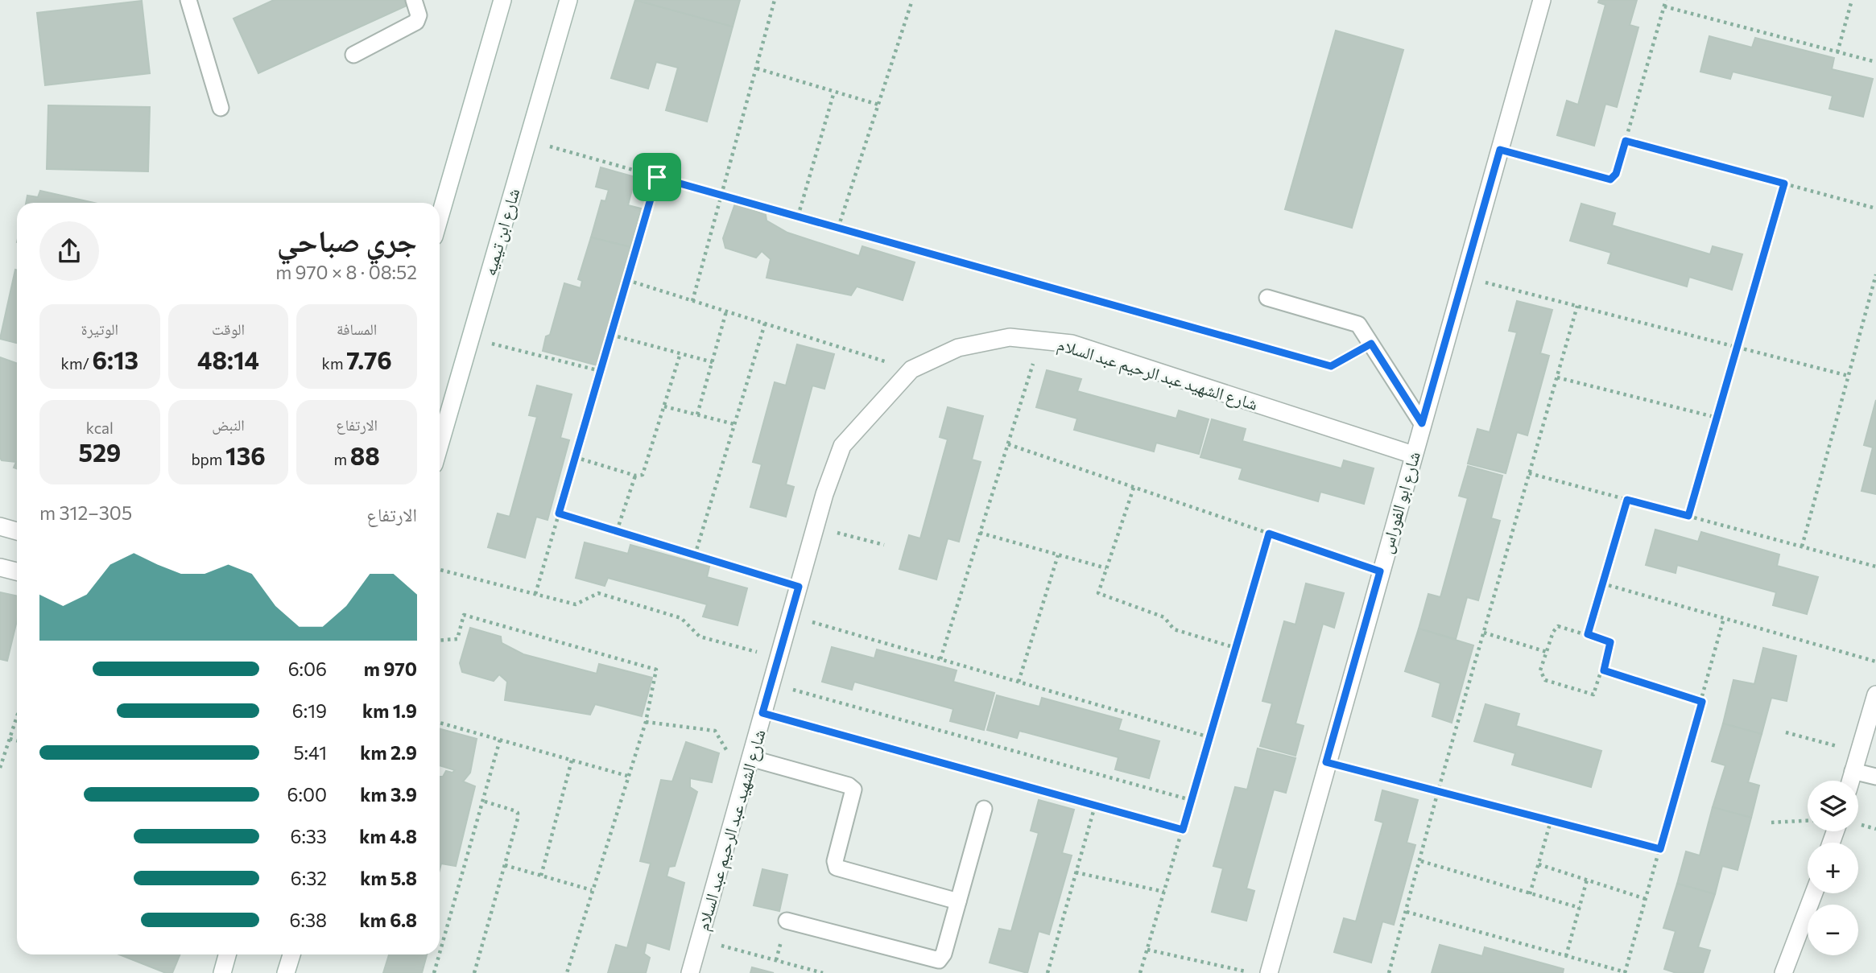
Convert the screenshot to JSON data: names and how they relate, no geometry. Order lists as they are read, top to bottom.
{
  "streets": {
    "street": ["شارع ابن تيميه", "شارع الشهيد عبد الرحيم عبد السلام", "شارع ابو الفوراس"]
  },
  "crossings": [
    ["شارع الشهيد عبد الرحيم عبد السلام", "شارع ابو الفوراس"]
  ],
  "page": {
    "heading": ["جري صباحي", "08:52 · 8 × 970 m"],
    "stats": [
      ["المسافة", "7.76 km"],
      ["الوقت", "48:14"],
      ["الوتيرة", "6:13 /km"],
      ["الارتفاع", "88 m"],
      ["النبض", "136 bpm"],
      ["kcal", "529"]
    ],
    "chart": ["الارتفاع", "305–312 m"],
    "list": [
      {
        "name": "970 m",
        "note": "6:06"
      },
      {
        "name": "1.9 km",
        "note": "6:19"
      },
      {
        "name": "2.9 km",
        "note": "5:41"
      },
      {
        "name": "3.9 km",
        "note": "6:00"
      },
      {
        "name": "4.8 km",
        "note": "6:33"
      },
      {
        "name": "5.8 km",
        "note": "6:32"
      },
      {
        "name": "6.8 km",
        "note": "6:38"
      }
    ],
    "map_buttons": ["+", "−"]
  }
}
